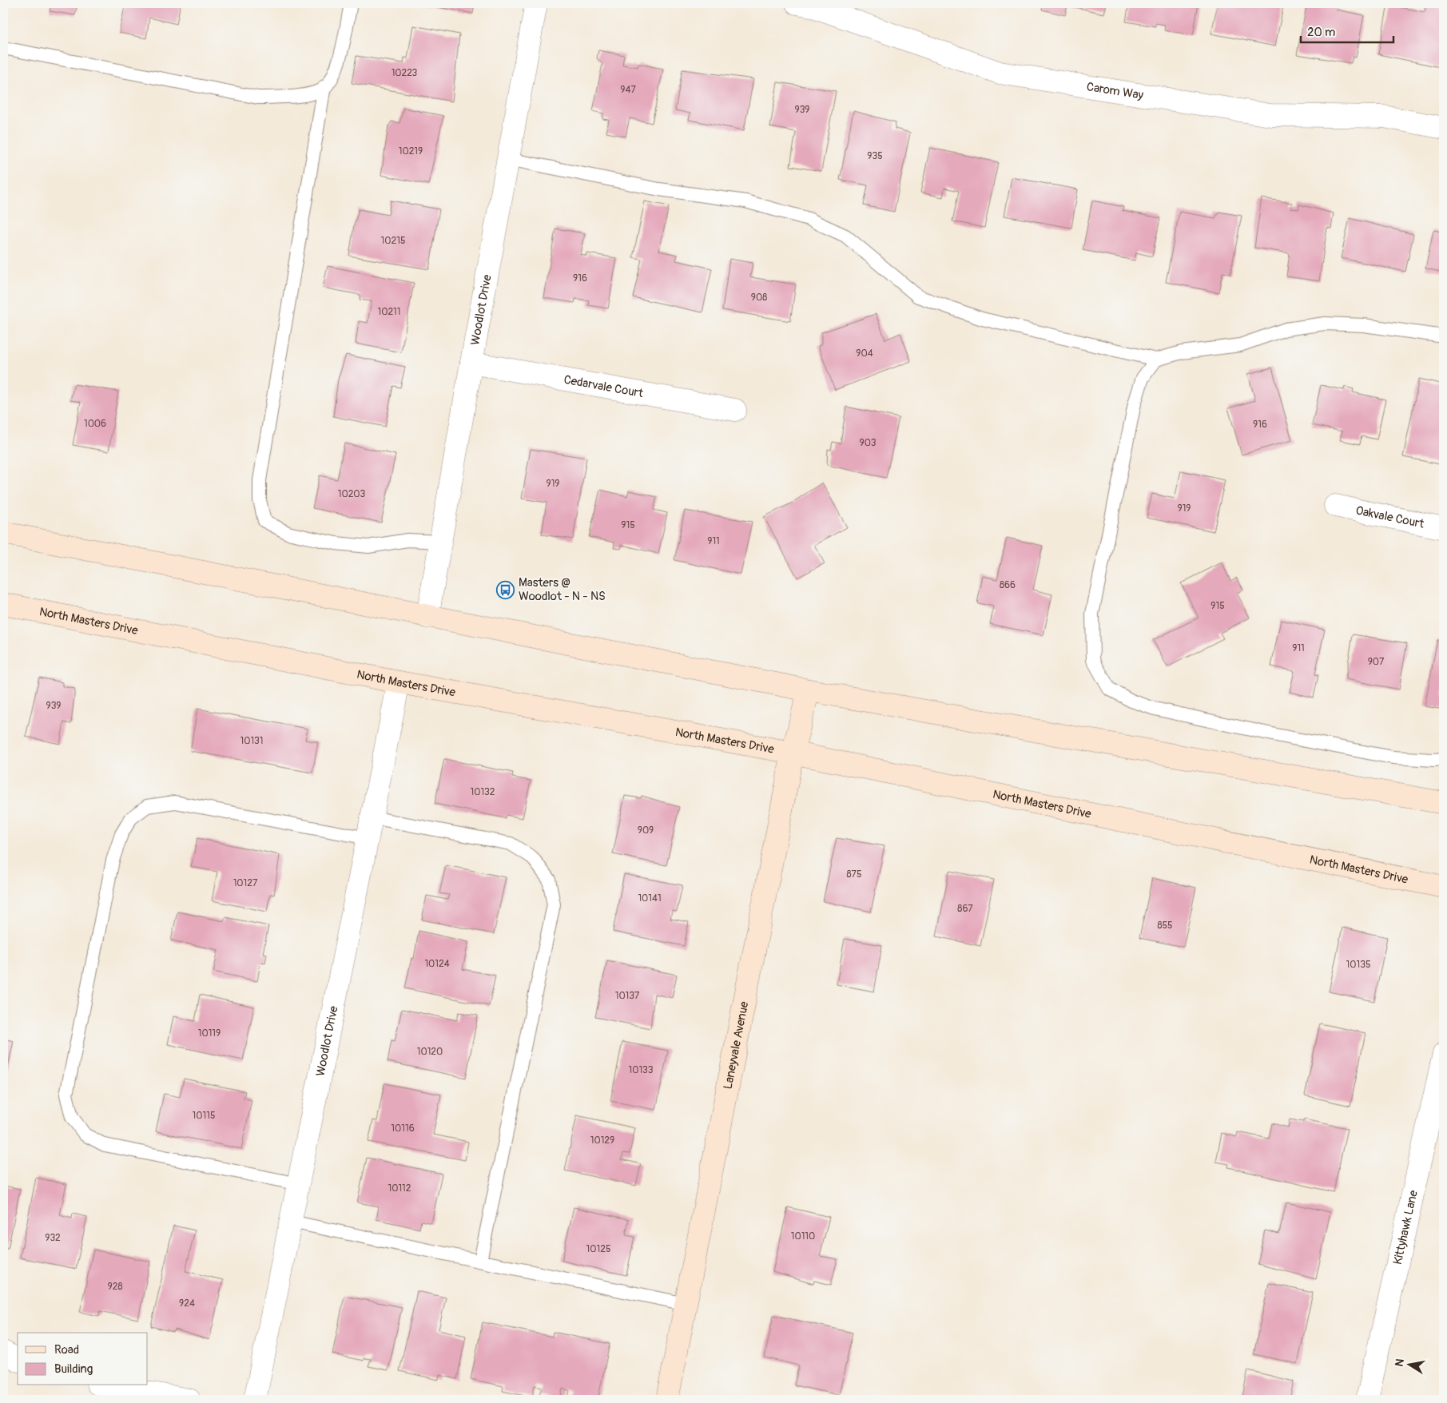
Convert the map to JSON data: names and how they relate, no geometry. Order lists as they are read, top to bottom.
{
  "streets": {
    "main road": ["North Masters Drive", "Laneyvale Avenue"],
    "street": [
      "Carom Way",
      "Woodlot Drive",
      "Cedarvale Court",
      "Oakvale Court",
      "Kittyhawk Lane"
    ]
  },
  "crossings": [
    ["Woodlot Drive", "Cedarvale Court"],
    ["Woodlot Drive", "North Masters Drive"],
    ["North Masters Drive", "Laneyvale Avenue"]
  ],
  "places": {
    "bus stop": ["Masters @ Woodlot - N - NS"]
  },
  "house_numbers": [
    "10223",
    "947",
    "939",
    "10219",
    "935",
    "10215",
    "916",
    "908",
    "10211",
    "904",
    "1006",
    "916",
    "903",
    "919",
    "10203",
    "919",
    "915",
    "911",
    "866",
    "915",
    "911",
    "907",
    "939",
    "10131",
    "10132",
    "909",
    "875",
    "10127",
    "10141",
    "867",
    "855",
    "10124",
    "10135",
    "10137",
    "10119",
    "10120",
    "10133",
    "10115",
    "10116",
    "10129",
    "10112",
    "10110",
    "932",
    "10125",
    "928",
    "924"
  ],
  "legend": ["Road", "Building"],
  "scale_bar": "20 m",
  "north": "left"
}
